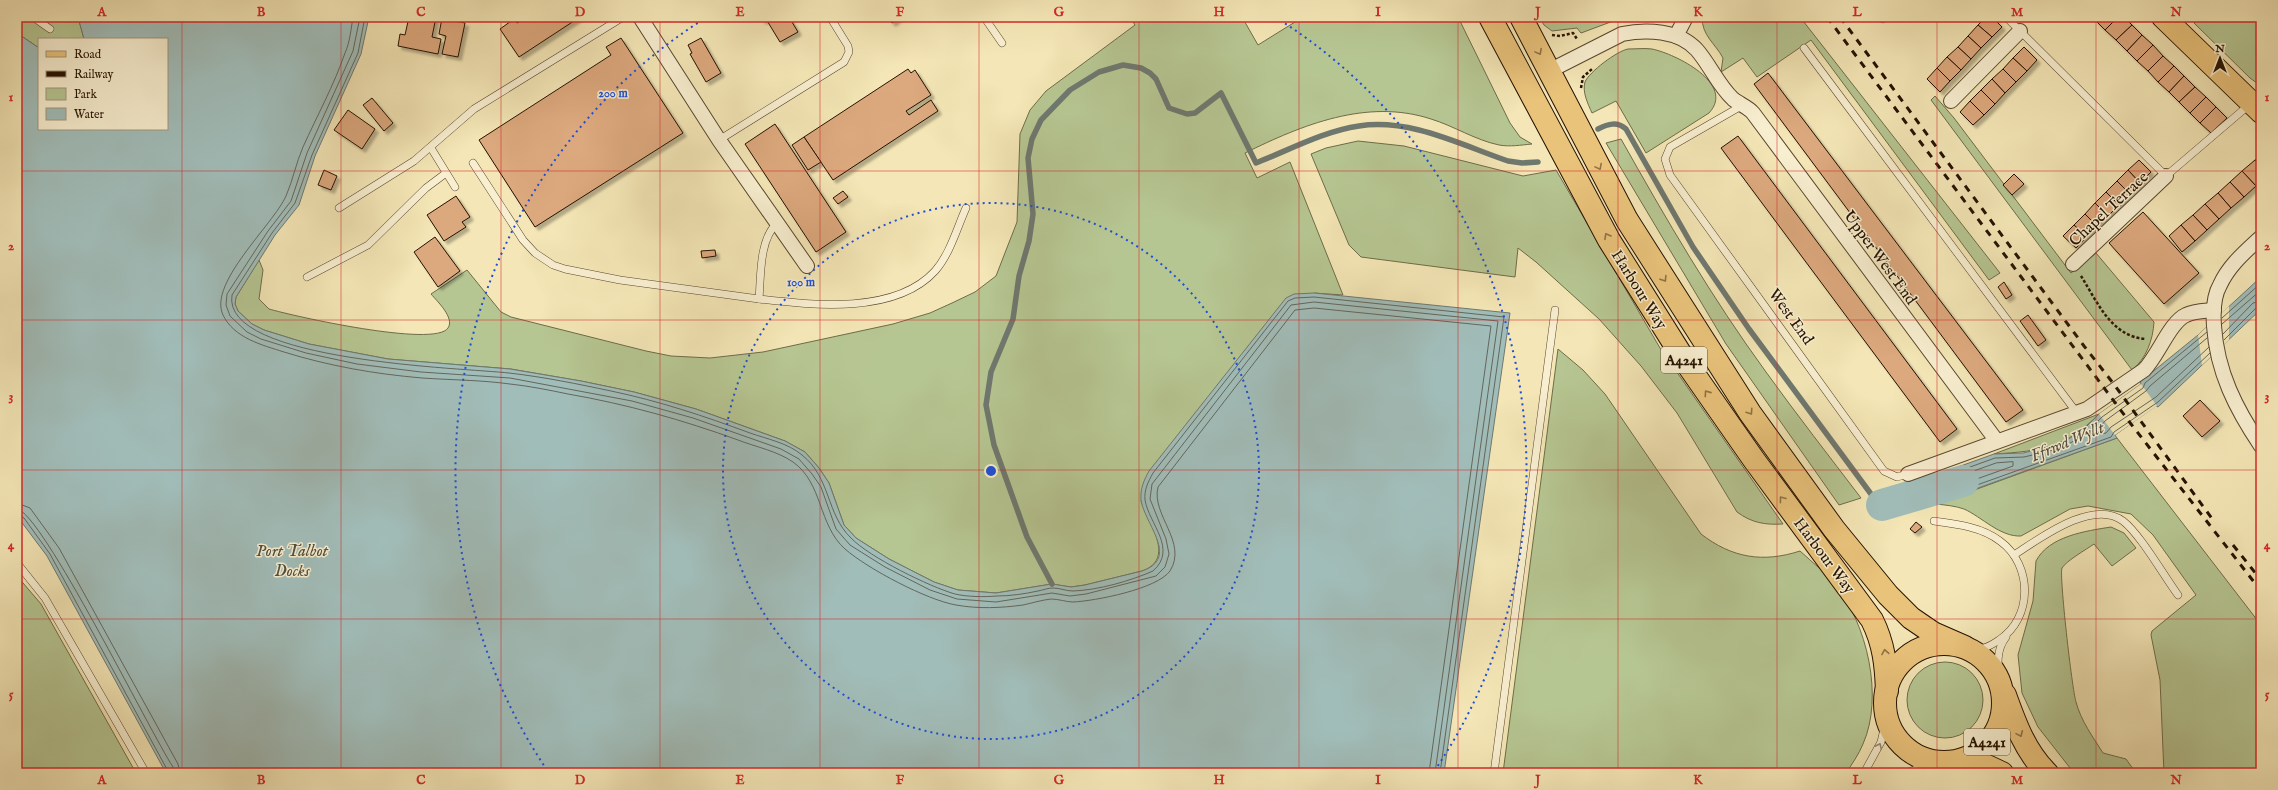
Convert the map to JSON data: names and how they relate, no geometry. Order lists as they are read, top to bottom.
{
  "streets": {
    "main road": ["Harbour Way", "A4241"],
    "street": ["Chapel Terrace", "Upper West End", "West End"]
  },
  "crossings": [
    ["Upper West End", "West End"],
    ["Harbour Way", "A4241"]
  ],
  "water": ["Ffrwd Wyllt", "Port Talbot Docks"],
  "legend": [
    "Road",
    "Railway",
    "Park",
    "Water"
  ],
  "north": "top",
  "grid": {
    "columns": [
      "A",
      "B",
      "C",
      "D",
      "E",
      "F",
      "G",
      "H",
      "I",
      "J",
      "K",
      "L",
      "M",
      "N"
    ],
    "rows": [
      "1",
      "2",
      "3",
      "4",
      "5"
    ]
  },
  "rings": ["200 m", "100 m"]
}
